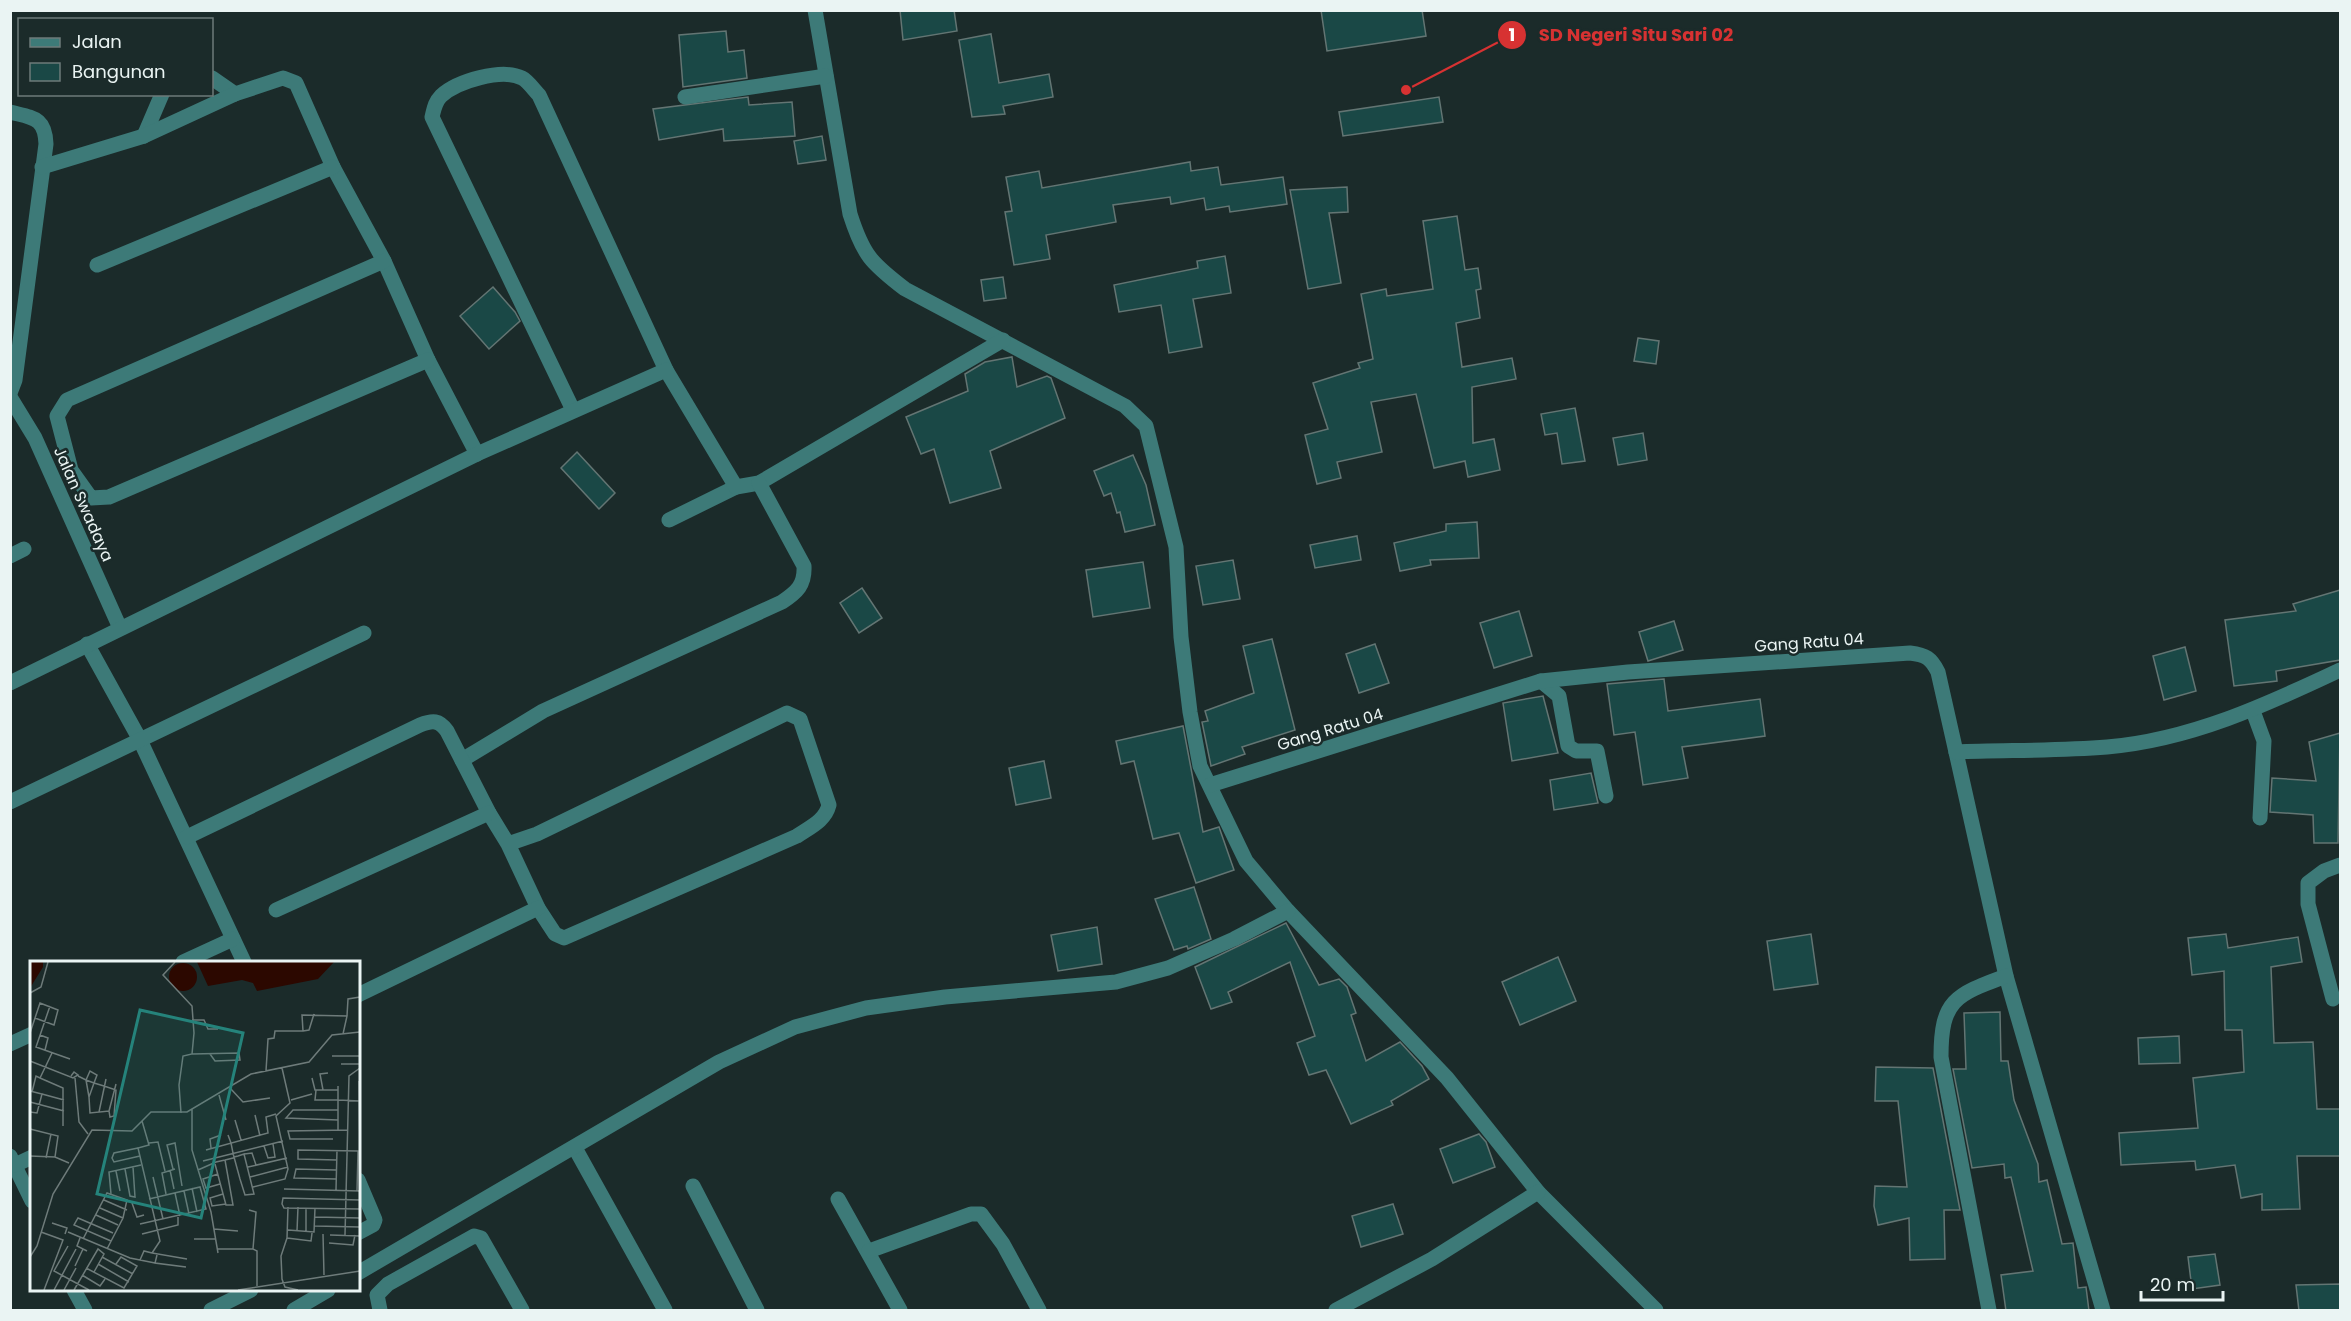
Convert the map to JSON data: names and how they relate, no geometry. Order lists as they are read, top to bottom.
{
  "streets": {
    "street": ["Jalan Swadaya", "Gang Ratu 04"]
  },
  "places": ["SD Negeri Situ Sari 02"],
  "legend": ["Jalan", "Bangunan"],
  "scale_bar": "20 m"
}
